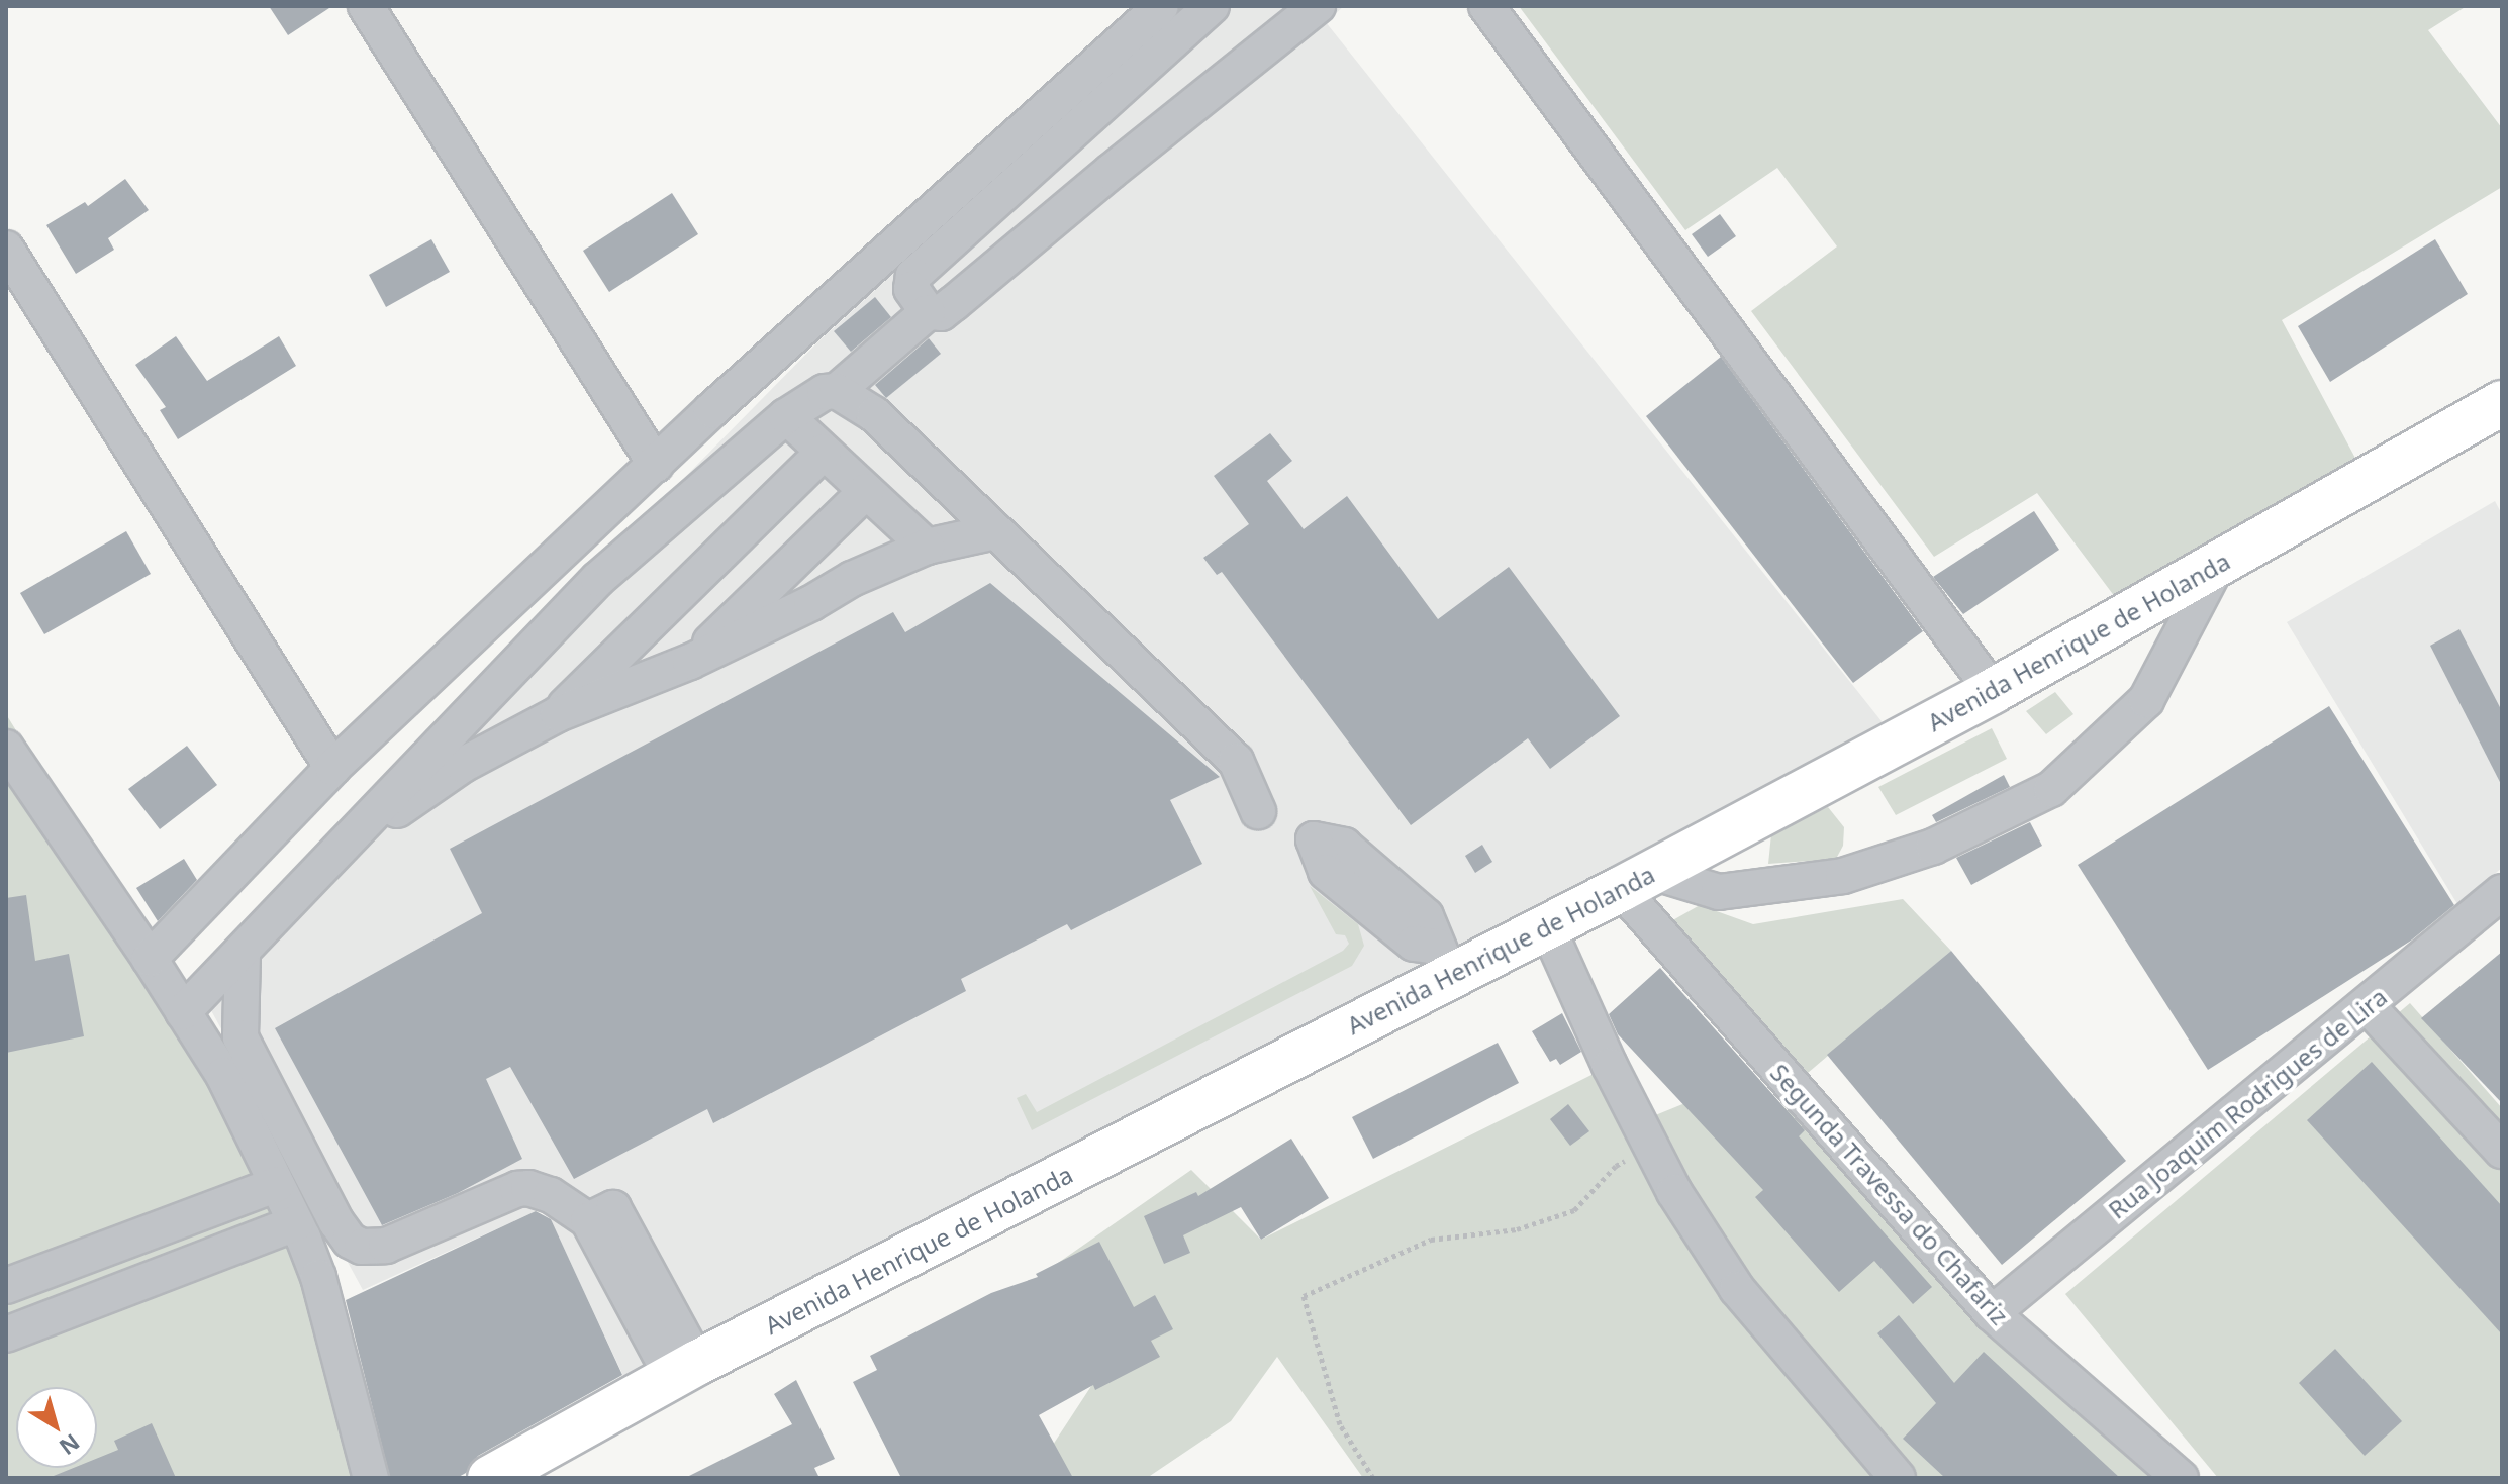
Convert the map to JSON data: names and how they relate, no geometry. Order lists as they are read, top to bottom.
{
  "streets": {
    "main road": ["Avenida Henrique de Holanda"],
    "street": ["Rua Joaquim Rodrigues de Lira", "Segunda Travessa do Chafariz"]
  },
  "crossings": [
    ["Avenida Henrique de Holanda", "Segunda Travessa do Chafariz"],
    ["Rua Joaquim Rodrigues de Lira", "Segunda Travessa do Chafariz"]
  ],
  "north": "bottom right"
}
